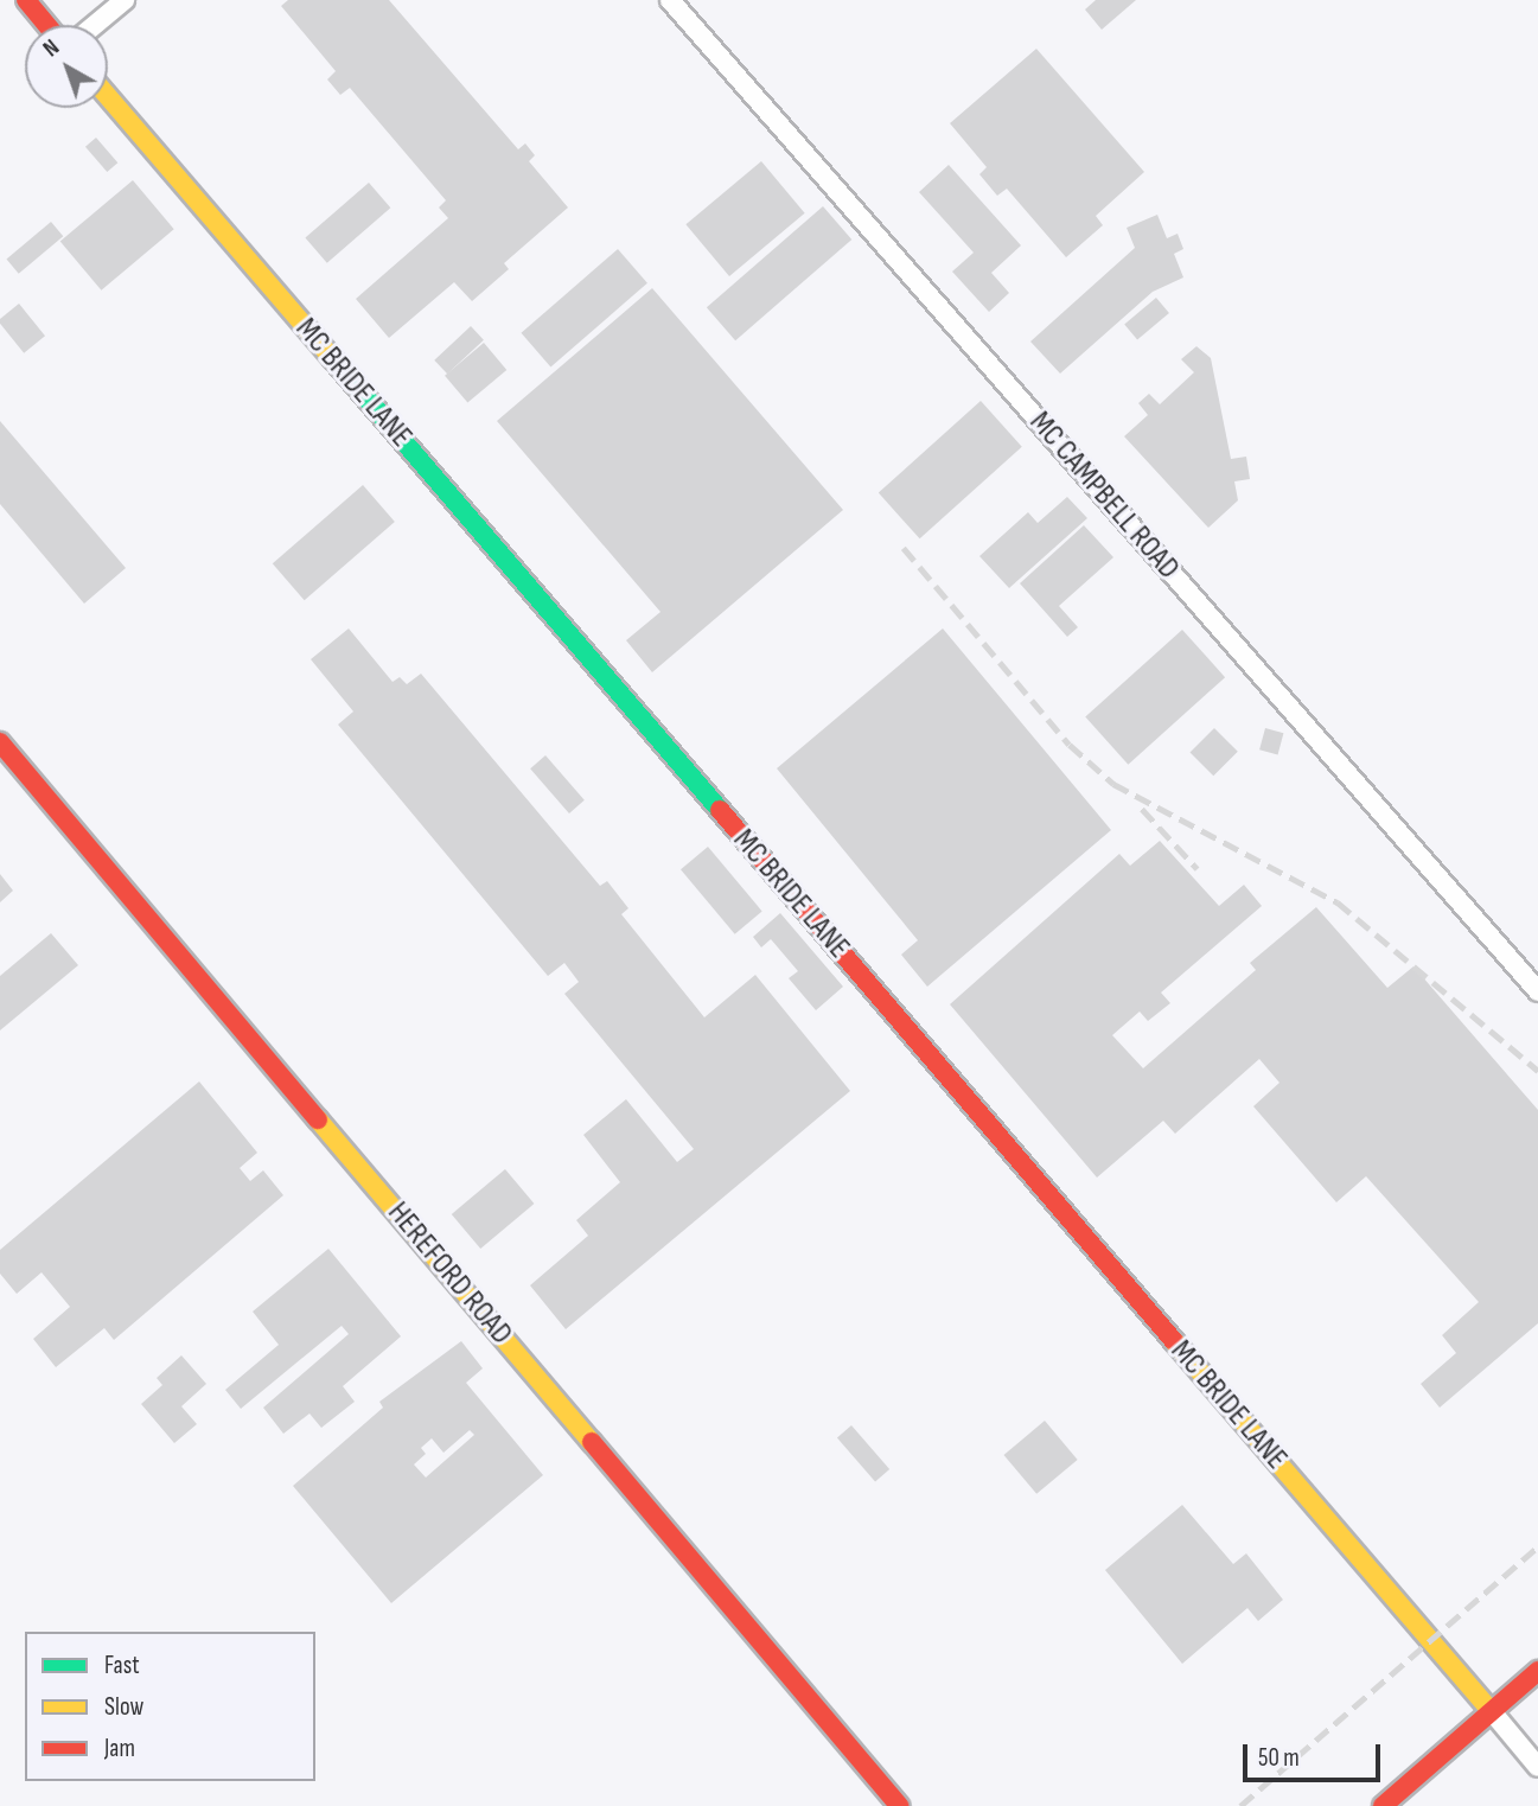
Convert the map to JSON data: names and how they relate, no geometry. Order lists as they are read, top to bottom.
{
  "streets": {
    "street": ["MC BRIDE LANE", "MC CAMPBELL ROAD", "HEREFORD ROAD"]
  },
  "legend": ["Fast", "Slow", "Jam"],
  "scale_bar": "50 m",
  "north": "top left"
}
